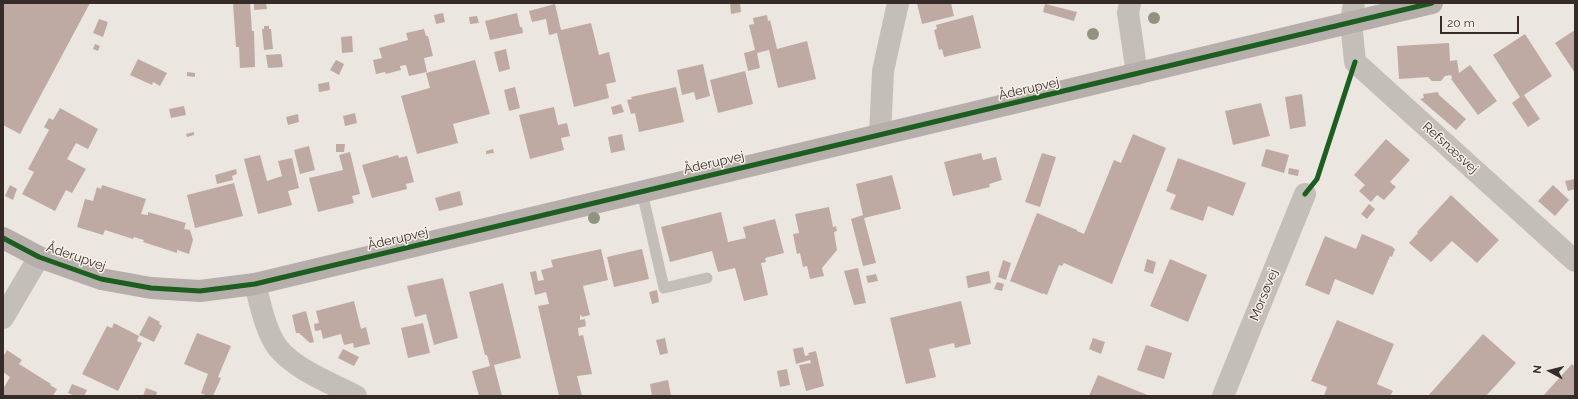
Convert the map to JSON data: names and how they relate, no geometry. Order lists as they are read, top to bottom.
{
  "streets": {
    "street": ["Åderupvej", "Refsnæsvej", "Morsøvej"]
  },
  "crossings": [
    ["Åderupvej", "Refsnæsvej"]
  ],
  "scale_bar": "20 m",
  "north": "left"
}
